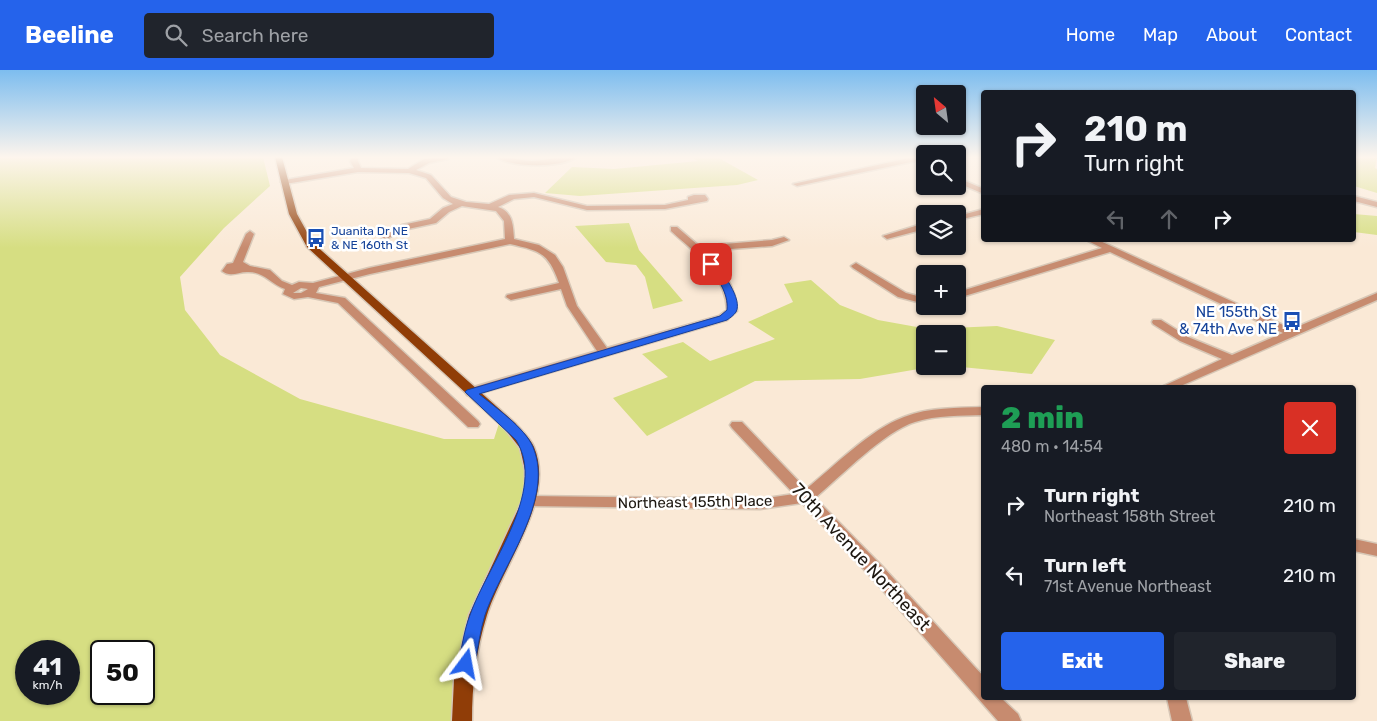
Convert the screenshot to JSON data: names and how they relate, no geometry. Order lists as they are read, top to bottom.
{
  "streets": {
    "street": ["Northeast 155th Place", "70th Avenue Northeast"]
  },
  "crossings": [
    ["Northeast 155th Place", "70th Avenue Northeast"]
  ],
  "places": {
    "bus stop": ["Juanita Dr NE & NE 160th St", "NE 155th St & 74th Ave NE"]
  },
  "north": "top left",
  "page": {
    "header": "Beeline",
    "search": "Search here",
    "nav": [
      "Home",
      "Map",
      "About",
      "Contact"
    ],
    "map_buttons": ["+", "−"],
    "turn": ["210 m", "Turn right"],
    "heading": ["2 min", "480 m · 14:54"],
    "list": [
      {
        "name": "Turn right",
        "note": "Northeast 158th Street",
        "value": "210 m"
      },
      {
        "name": "Turn left",
        "note": "71st Avenue Northeast",
        "value": "210 m"
      }
    ],
    "buttons": ["Exit", "Share"],
    "speed": "41 km/h",
    "limit": "50"
  }
}
